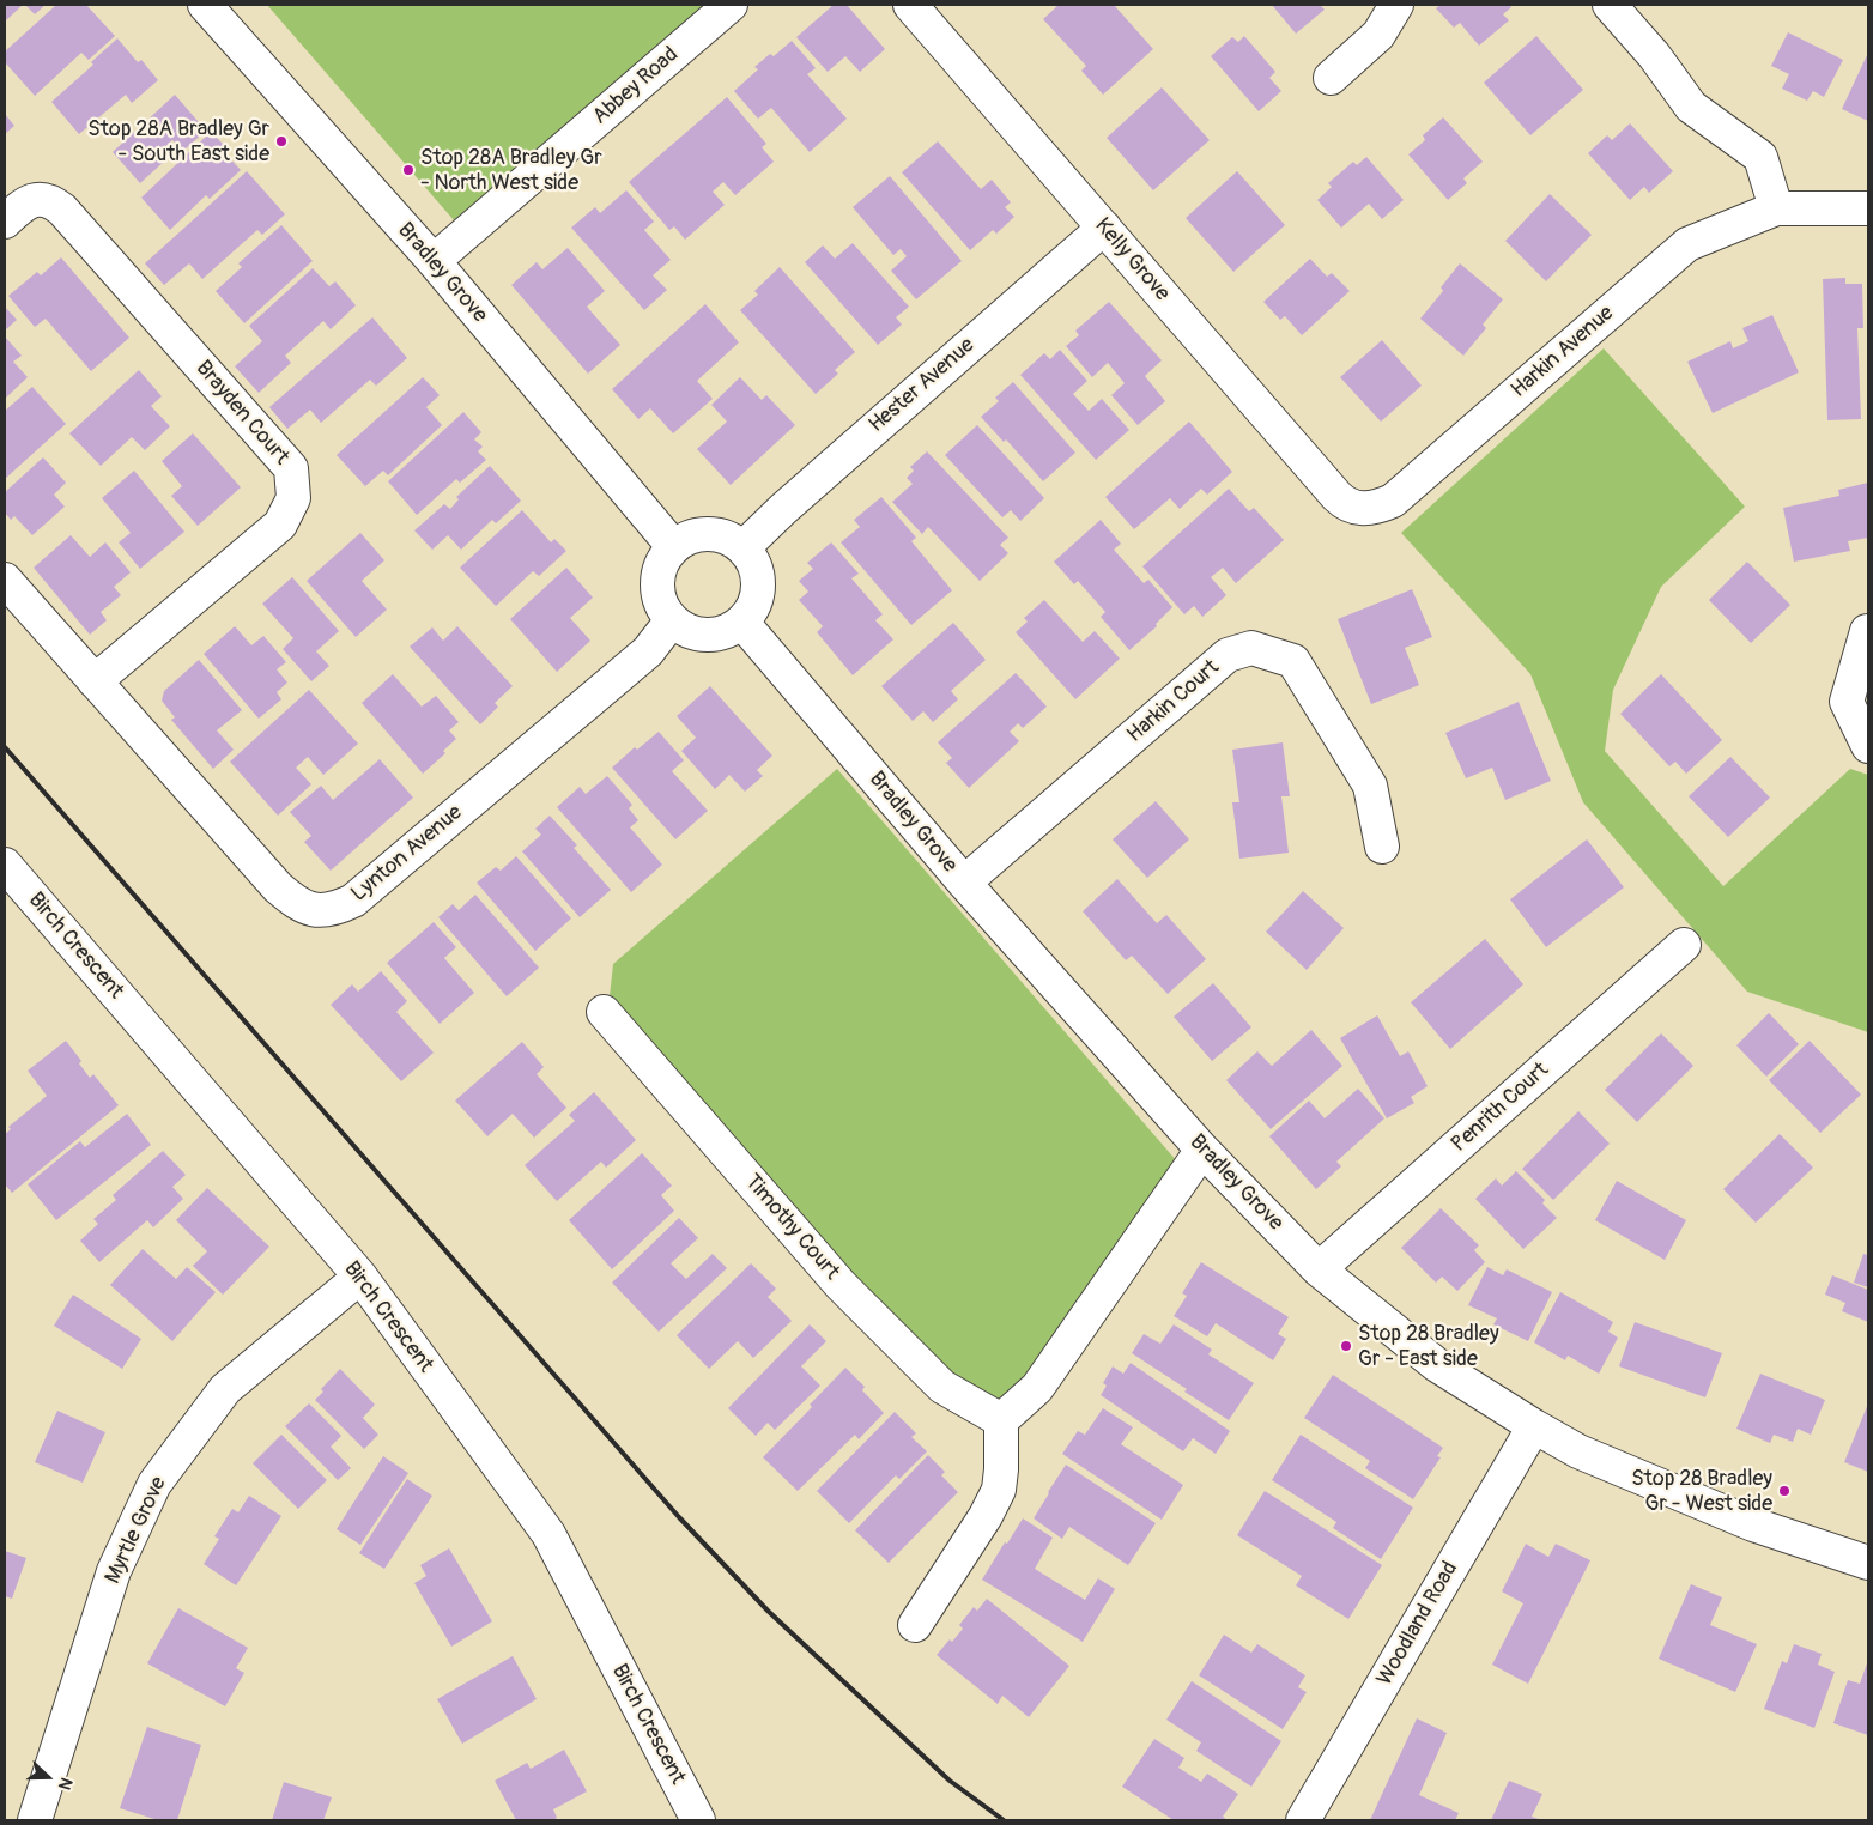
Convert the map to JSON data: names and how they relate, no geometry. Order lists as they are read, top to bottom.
{
  "streets": {
    "street": [
      "Abbey Road",
      "Kelly Grove",
      "Bradley Grove",
      "Harkin Avenue",
      "Hester Avenue",
      "Brayden Court",
      "Harkin Court",
      "Lynton Avenue",
      "Birch Crescent",
      "Penrith Court",
      "Timothy Court",
      "Myrtle Grove",
      "Woodland Road"
    ]
  },
  "crossings": [
    ["Abbey Road", "Bradley Grove"],
    ["Kelly Grove", "Harkin Avenue"],
    ["Kelly Grove", "Hester Avenue"],
    ["Bradley Grove", "Hester Avenue"],
    ["Bradley Grove", "Harkin Court"],
    ["Bradley Grove", "Lynton Avenue"],
    ["Bradley Grove", "Penrith Court"],
    ["Bradley Grove", "Woodland Road"],
    ["Hester Avenue", "Lynton Avenue"],
    ["Brayden Court", "Lynton Avenue"],
    ["Birch Crescent", "Myrtle Grove"]
  ],
  "places": [
    "Stop 28A Bradley Gr - South East side",
    "Stop 28A Bradley Gr - North West side",
    "Stop 28 Bradley Gr - East side",
    "Stop 28 Bradley Gr - West side"
  ],
  "north": "right"
}
